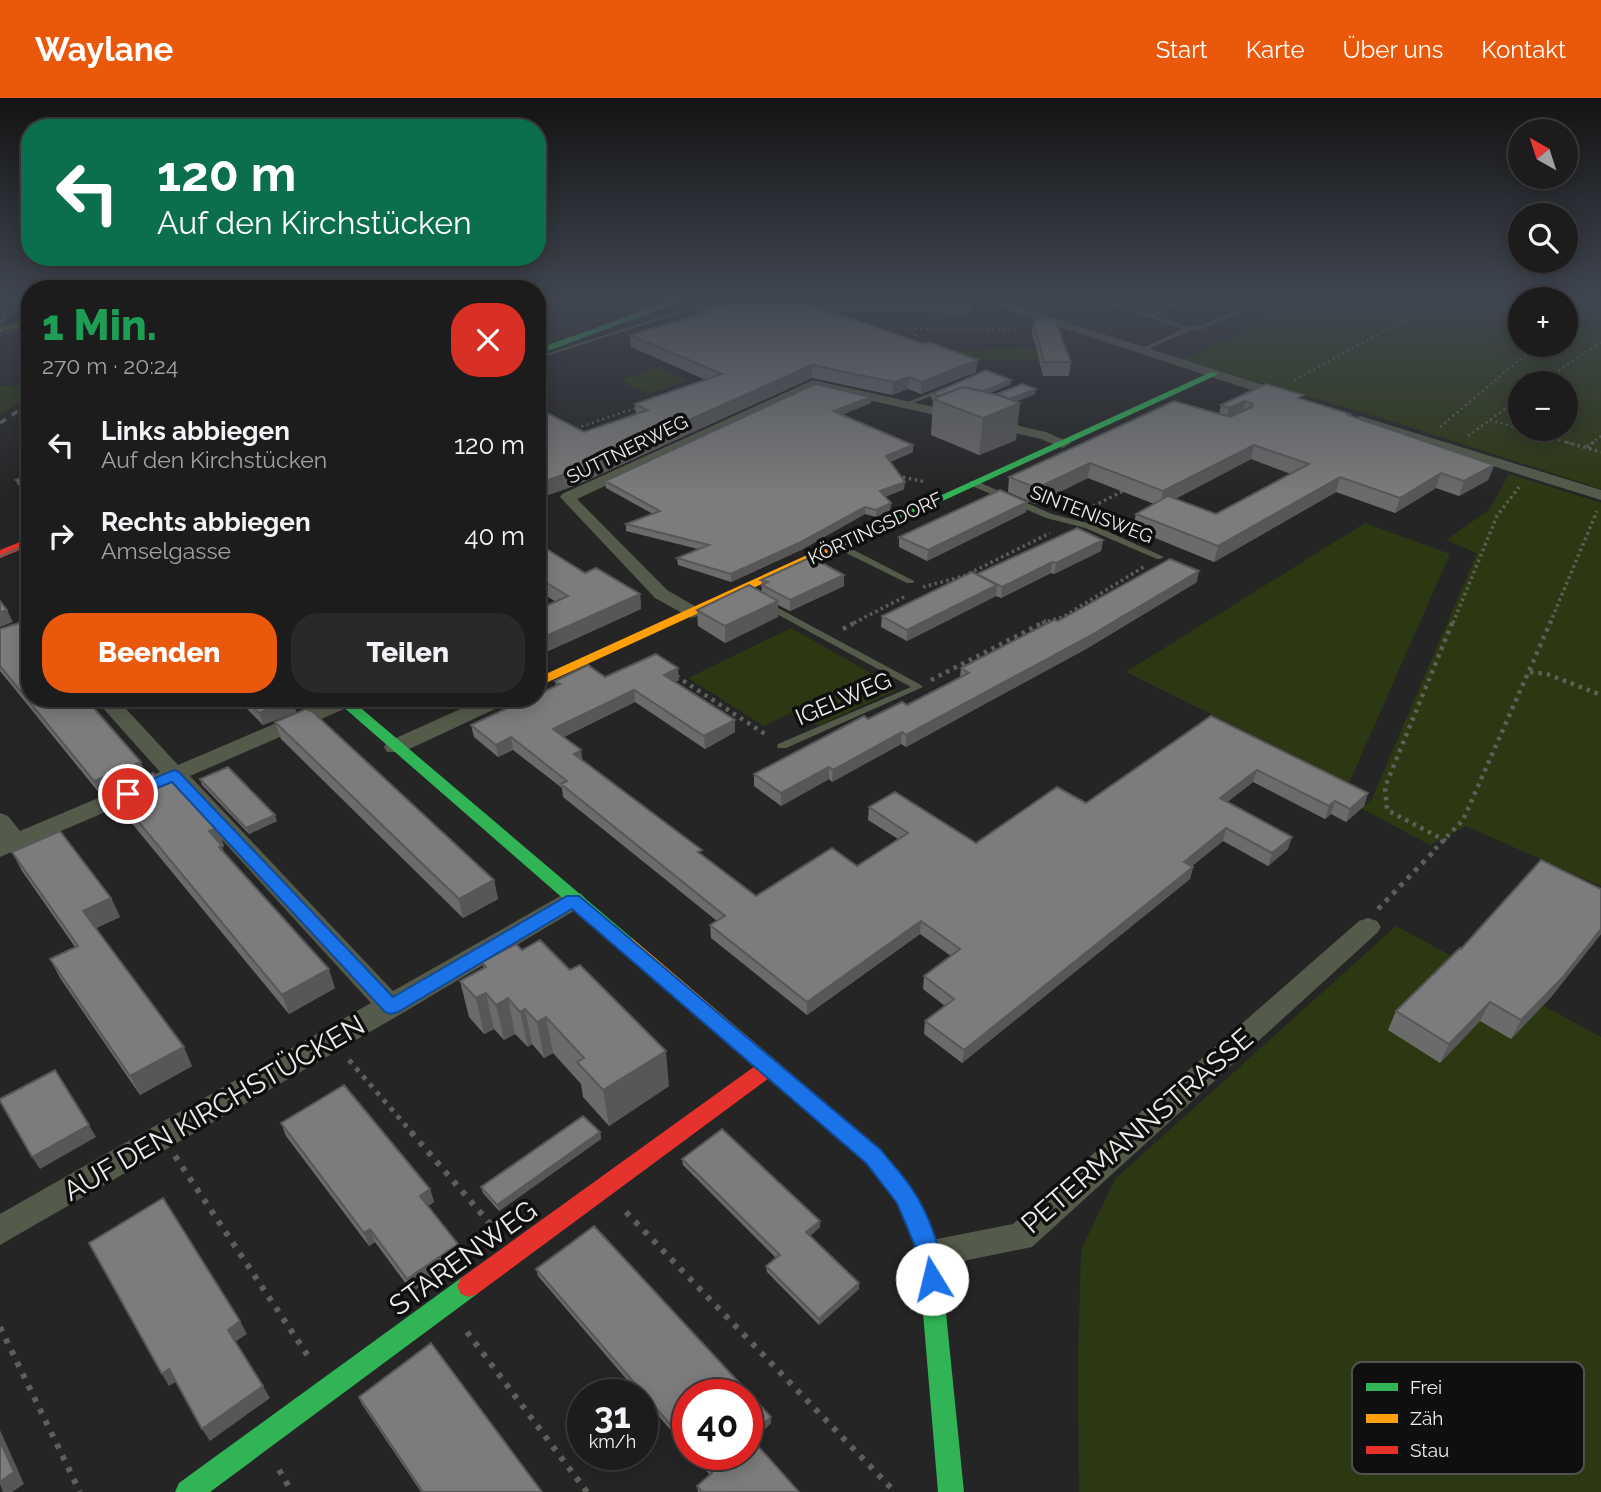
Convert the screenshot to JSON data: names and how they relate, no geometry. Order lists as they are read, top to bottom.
{
  "streets": {
    "street": [
      "SUTTNERWEG",
      "KÖRTINGSDORF",
      "AUF DEN KIRCHSTÜCKEN",
      "PETERMANNSTRASSE",
      "STARENWEG"
    ],
    "lane": ["SINTENISWEG", "IGELWEG"]
  },
  "crossings": [
    ["SUTTNERWEG", "KÖRTINGSDORF"],
    ["SINTENISWEG", "KÖRTINGSDORF"],
    ["KÖRTINGSDORF", "IGELWEG"]
  ],
  "legend": ["Frei", "Zäh", "Stau"],
  "north": "top left",
  "page": {
    "header": "Waylane",
    "nav": [
      "Start",
      "Karte",
      "Über uns",
      "Kontakt"
    ],
    "map_buttons": ["+", "−"],
    "turn": ["120 m", "Auf den Kirchstücken"],
    "heading": ["1 Min.", "270 m · 20:24"],
    "list": [
      {
        "name": "Links abbiegen",
        "note": "Auf den Kirchstücken",
        "value": "120 m"
      },
      {
        "name": "Rechts abbiegen",
        "note": "Amselgasse",
        "value": "40 m"
      }
    ],
    "buttons": ["Beenden", "Teilen"],
    "speed": "31 km/h",
    "limit": "40"
  }
}
